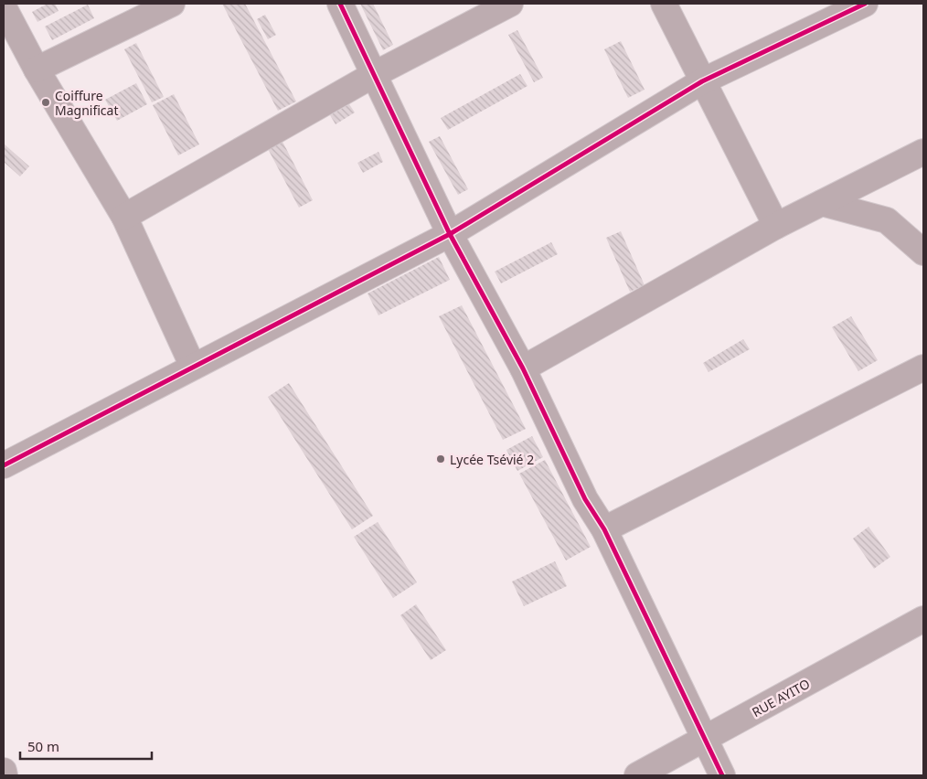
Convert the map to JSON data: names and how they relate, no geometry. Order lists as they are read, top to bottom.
{
  "streets": {
    "street": ["RUE AYITO"]
  },
  "places": ["Coiffure Magnificat", "Lycée Tsévié 2"],
  "scale_bar": "50 m"
}
